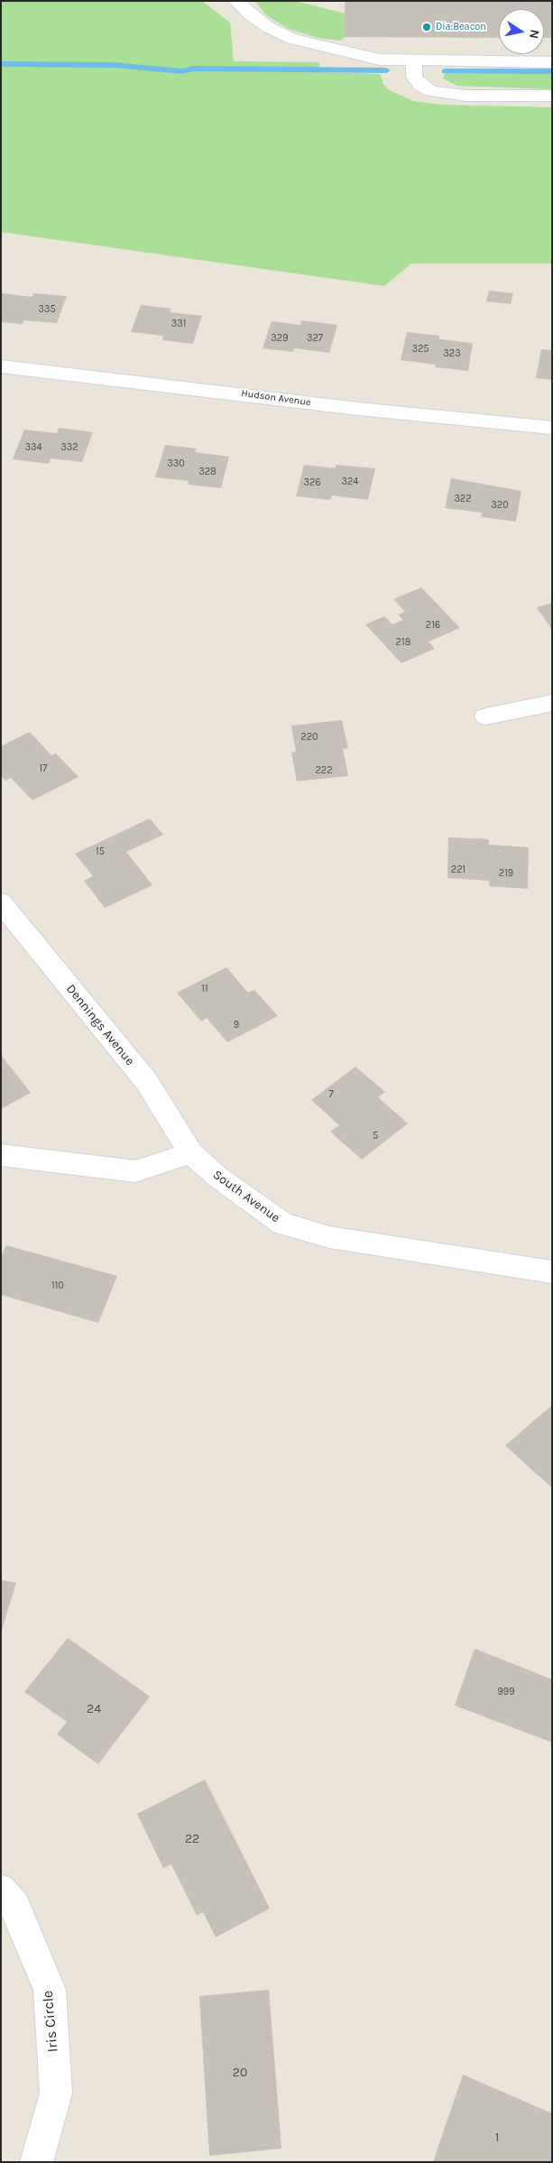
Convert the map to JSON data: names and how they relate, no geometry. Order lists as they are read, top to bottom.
{
  "streets": {
    "street": [
      "Hudson Avenue",
      "Dennings Avenue",
      "South Avenue",
      "Iris Circle"
    ]
  },
  "crossings": [
    ["Dennings Avenue", "South Avenue"]
  ],
  "places": ["Dia:Beacon"],
  "house_numbers": [
    "335",
    "331",
    "329",
    "327",
    "325",
    "323",
    "334",
    "332",
    "330",
    "328",
    "324",
    "326",
    "322",
    "320",
    "216",
    "218",
    "220",
    "17",
    "222",
    "15",
    "221",
    "219",
    "11",
    "9",
    "7",
    "5",
    "110",
    "999",
    "24",
    "22",
    "20",
    "1"
  ],
  "north": "right"
}
